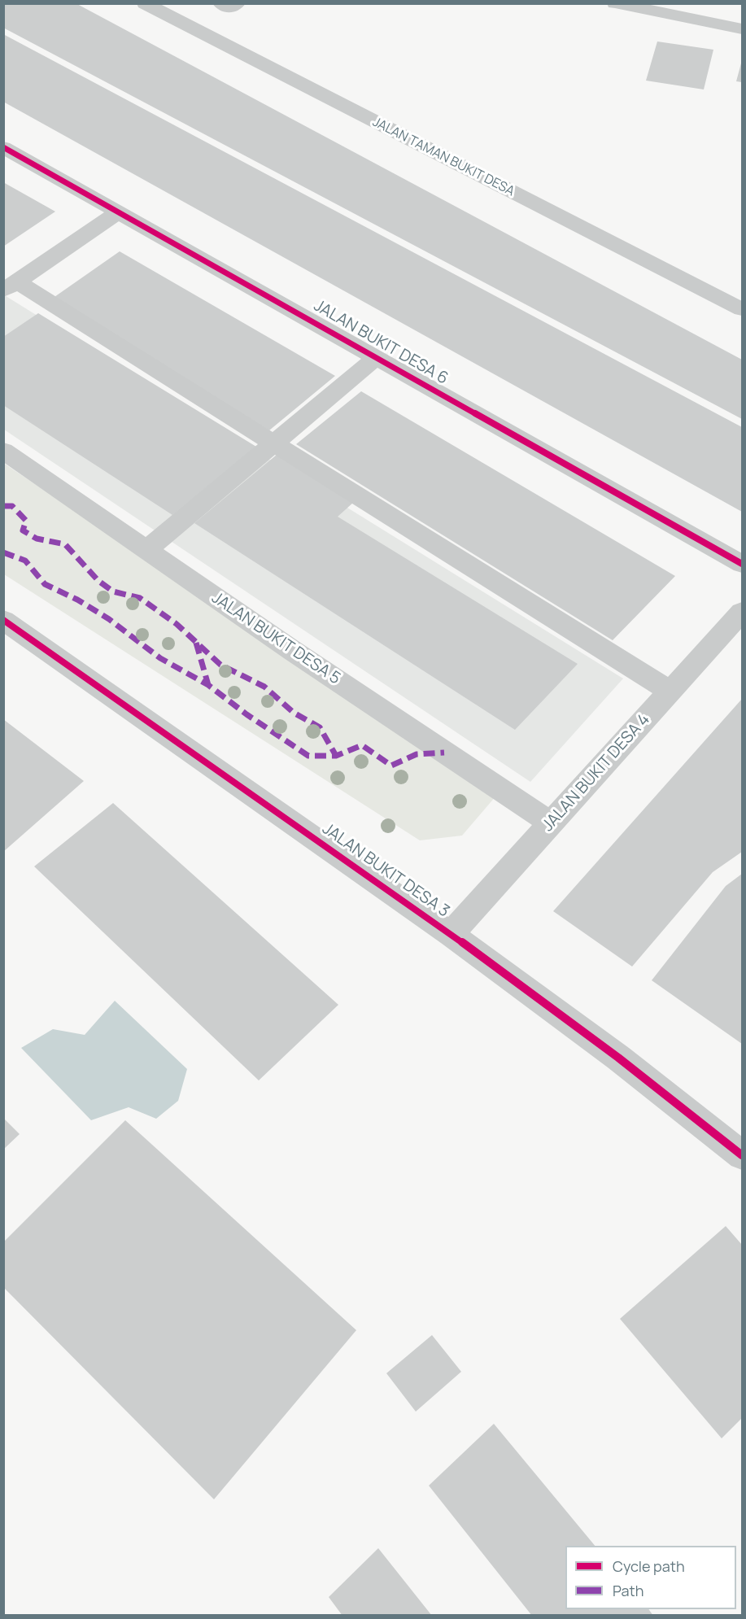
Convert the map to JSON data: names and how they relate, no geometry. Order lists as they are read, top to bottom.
{
  "streets": {
    "street": [
      "JALAN TAMAN BUKIT DESA",
      "JALAN BUKIT DESA 6",
      "JALAN BUKIT DESA 5",
      "JALAN BUKIT DESA 4",
      "JALAN BUKIT DESA 3"
    ]
  },
  "crossings": [
    ["JALAN BUKIT DESA 5", "JALAN BUKIT DESA 4"],
    ["JALAN BUKIT DESA 4", "JALAN BUKIT DESA 3"]
  ],
  "legend": ["Cycle path", "Path"]
}
